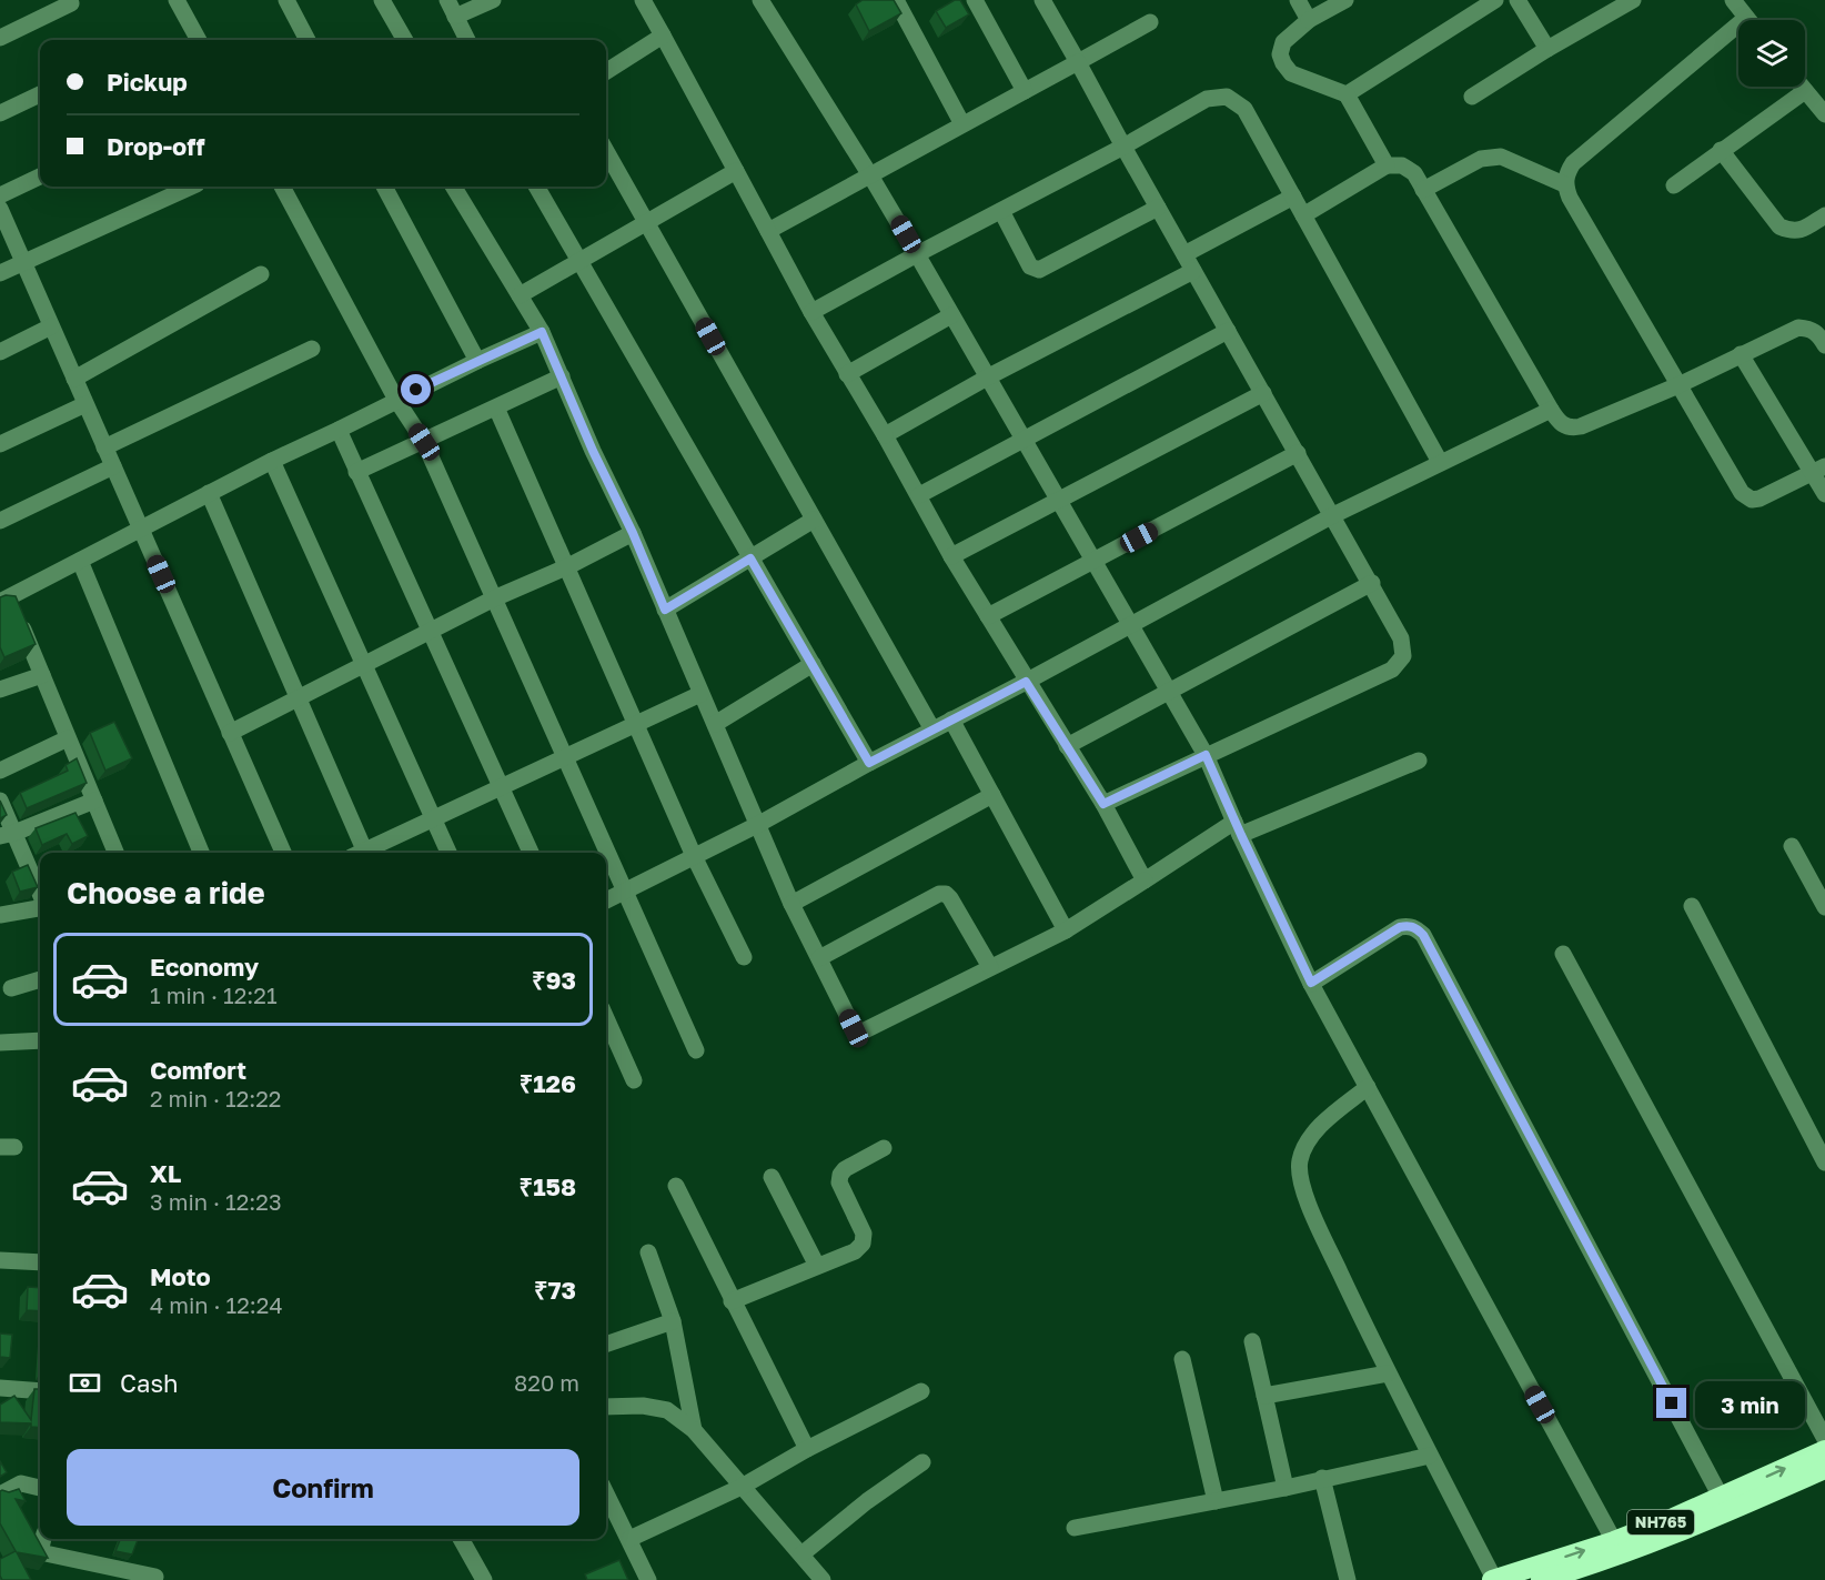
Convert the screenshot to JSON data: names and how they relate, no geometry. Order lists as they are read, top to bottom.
{
  "streets": {
    "highway": ["NH765"]
  },
  "page": {
    "banner": ["Pickup", "Drop-off"],
    "heading": "Choose a ride",
    "list": [
      {
        "name": "Economy",
        "note": "1 min · 12:21",
        "value": "₹93"
      },
      {
        "name": "Comfort",
        "note": "2 min · 12:22",
        "value": "₹126"
      },
      {
        "name": "XL",
        "note": "3 min · 12:23",
        "value": "₹158"
      },
      {
        "name": "Moto",
        "note": "4 min · 12:24",
        "value": "₹73"
      }
    ],
    "pay": ["Cash", "820 m"],
    "bubble": "3 min",
    "buttons": "Confirm"
  }
}
